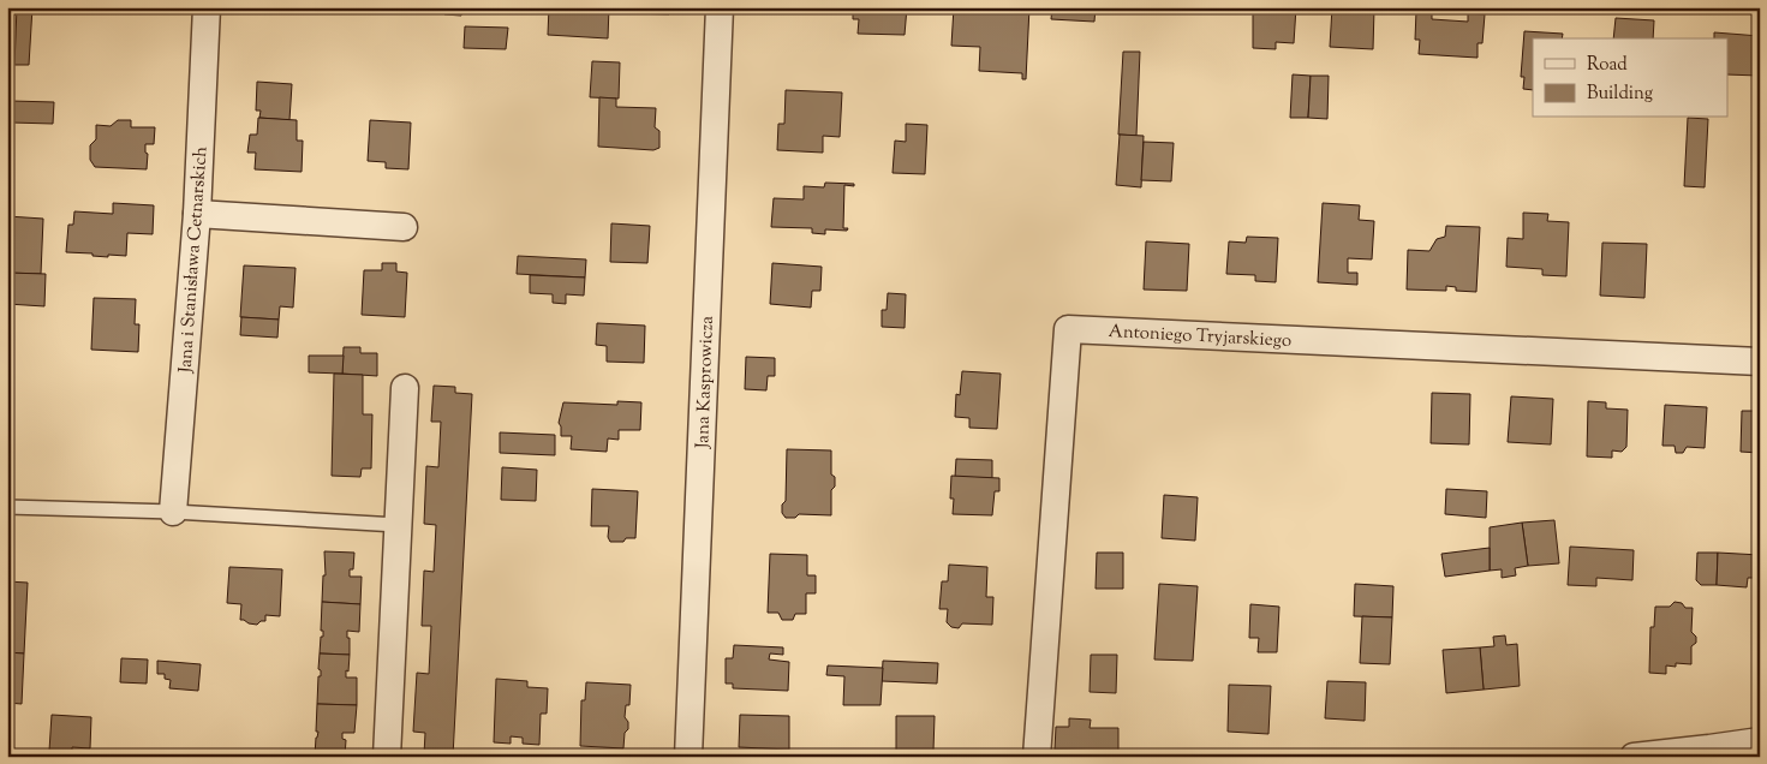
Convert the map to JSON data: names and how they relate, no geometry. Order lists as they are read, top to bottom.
{
  "streets": {
    "street": ["Jana i Stanisława Cetnarskich", "Antoniego Tryjarskiego", "Jana Kasprowicza"]
  },
  "legend": ["Road", "Building"]
}
